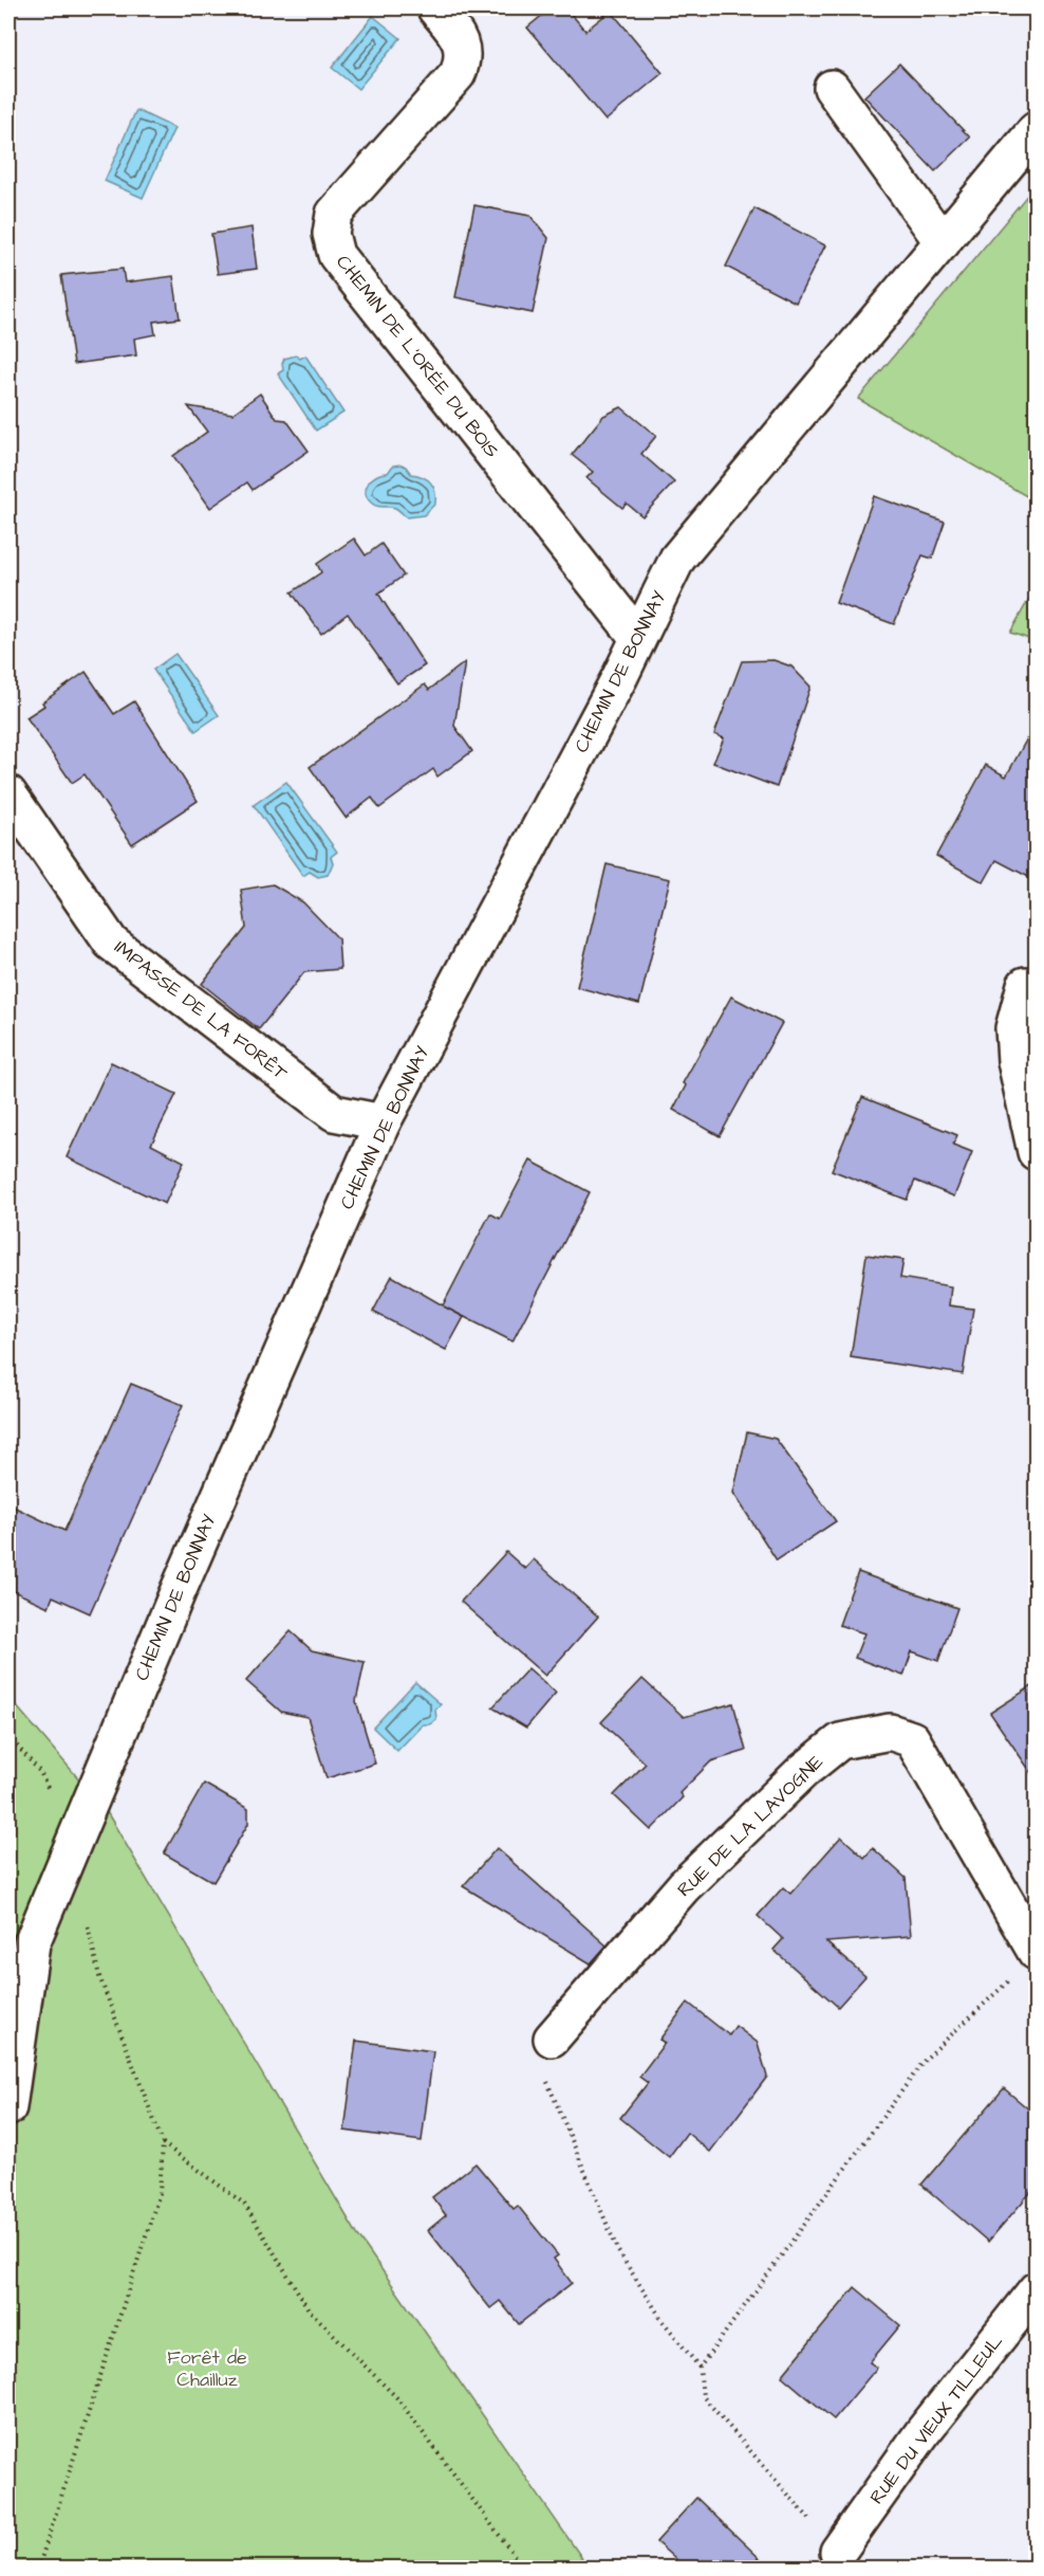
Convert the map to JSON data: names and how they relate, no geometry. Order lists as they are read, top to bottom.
{
  "streets": {
    "street": [
      "CHEMIN DE L’ORÉE DU BOIS",
      "CHEMIN DE BONNAY",
      "IMPASSE DE LA FORÊT",
      "RUE DE LA LAVOGNE",
      "RUE DU VIEUX TILLEUL"
    ]
  },
  "crossings": [
    ["CHEMIN DE L’ORÉE DU BOIS", "CHEMIN DE BONNAY"],
    ["CHEMIN DE BONNAY", "IMPASSE DE LA FORÊT"]
  ],
  "parks": ["Forêt de Chailluz"]
}
